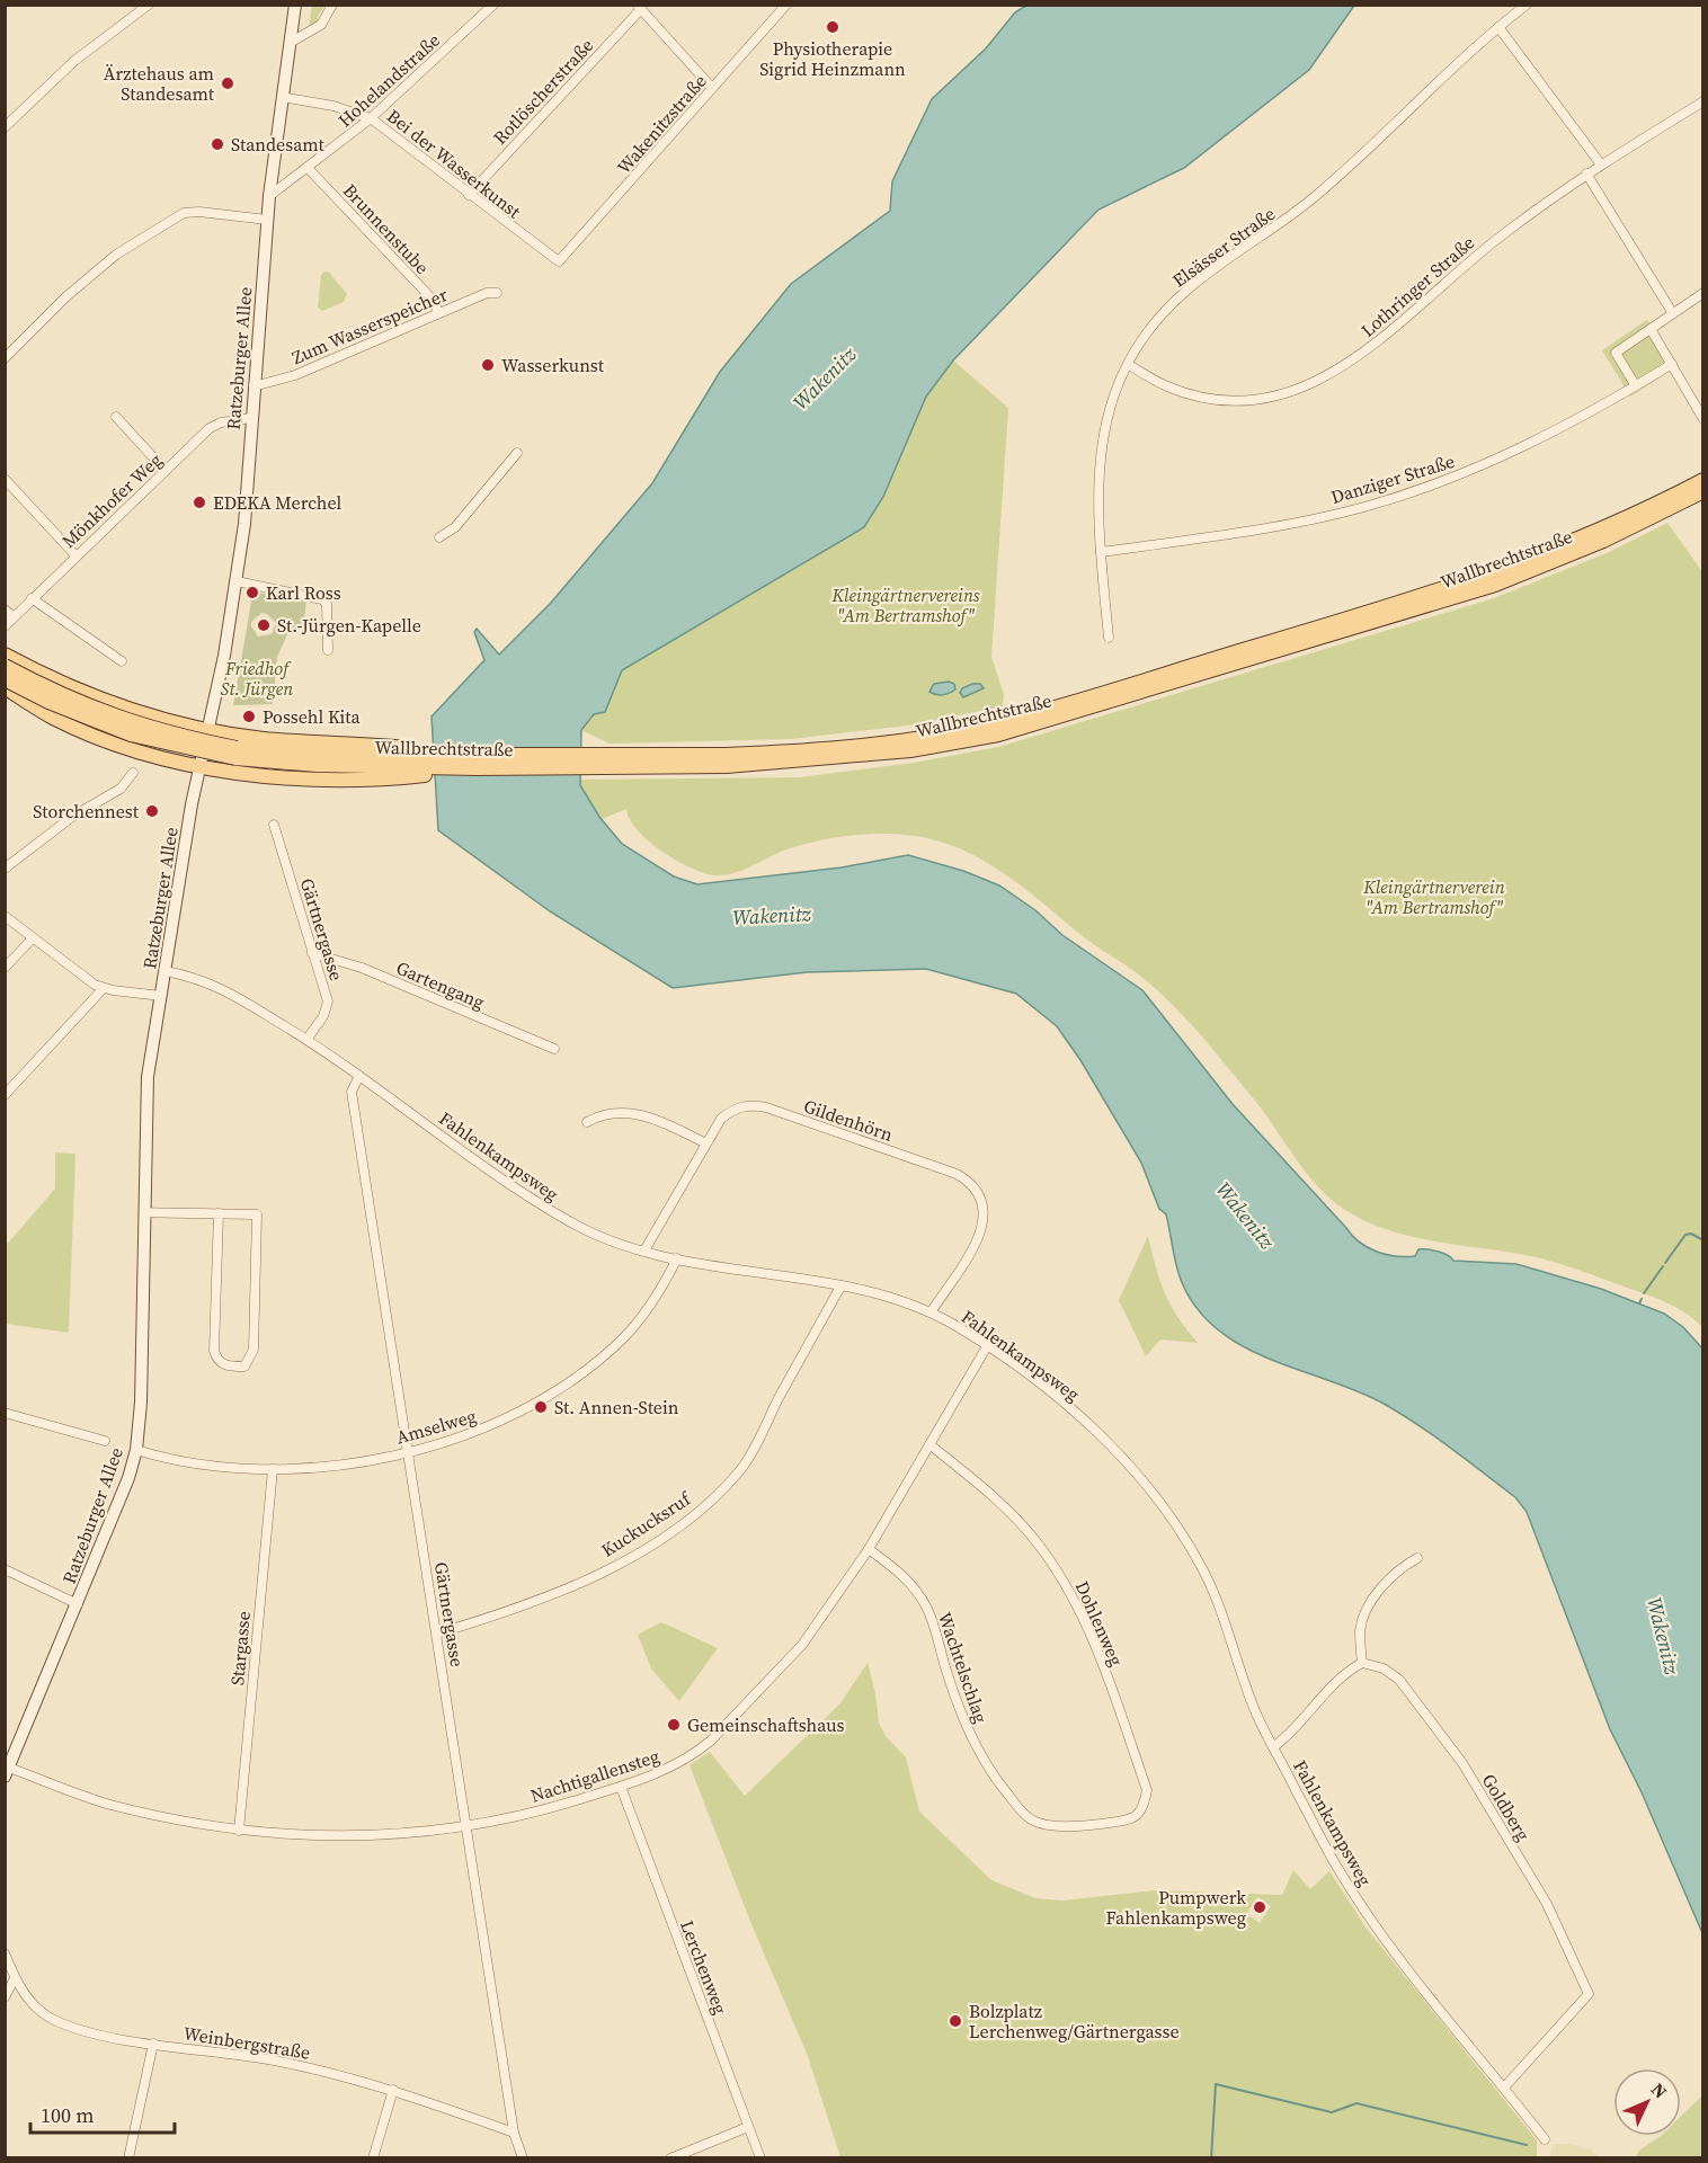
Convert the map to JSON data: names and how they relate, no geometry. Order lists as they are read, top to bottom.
{
  "streets": {
    "main road": ["Ratzeburger Allee", "Wallbrechtstraße"],
    "street": [
      "Hohelandstraße",
      "Rotlöscherstraße",
      "Wakenitzstraße",
      "Bei der Wasserkunst",
      "Brunnenstube",
      "Elsässer Straße",
      "Lothringer Straße",
      "Zum Wasserspeicher",
      "Danziger Straße",
      "Mönkhofer Weg",
      "Gärtnergasse",
      "Gartengang",
      "Gildenhörn",
      "Fahlenkampsweg",
      "Amselweg",
      "Kuckucksruf",
      "Dohlenweg",
      "Stargasse",
      "Wachtelschlag",
      "Nachtigallensteg",
      "Goldberg",
      "Lerchenweg",
      "Weinbergstraße"
    ]
  },
  "crossings": [
    ["Hohelandstraße", "Bei der Wasserkunst"],
    ["Hohelandstraße", "Brunnenstube"],
    ["Hohelandstraße", "Ratzeburger Allee"],
    ["Rotlöscherstraße", "Bei der Wasserkunst"],
    ["Wakenitzstraße", "Bei der Wasserkunst"],
    ["Bei der Wasserkunst", "Ratzeburger Allee"],
    ["Brunnenstube", "Zum Wasserspeicher"],
    ["Elsässer Straße", "Lothringer Straße"],
    ["Elsässer Straße", "Danziger Straße"],
    ["Zum Wasserspeicher", "Ratzeburger Allee"],
    ["Ratzeburger Allee", "Mönkhofer Weg"],
    ["Ratzeburger Allee", "Fahlenkampsweg"],
    ["Ratzeburger Allee", "Amselweg"],
    ["Ratzeburger Allee", "Nachtigallensteg"],
    ["Gärtnergasse", "Gartengang"],
    ["Gärtnergasse", "Fahlenkampsweg"],
    ["Gärtnergasse", "Amselweg"],
    ["Gärtnergasse", "Kuckucksruf"],
    ["Gärtnergasse", "Nachtigallensteg"],
    ["Gärtnergasse", "Weinbergstraße"],
    ["Gildenhörn", "Fahlenkampsweg"],
    ["Fahlenkampsweg", "Amselweg"],
    ["Fahlenkampsweg", "Kuckucksruf"],
    ["Fahlenkampsweg", "Nachtigallensteg"],
    ["Fahlenkampsweg", "Goldberg"],
    ["Amselweg", "Stargasse"],
    ["Dohlenweg", "Wachtelschlag"],
    ["Dohlenweg", "Nachtigallensteg"],
    ["Stargasse", "Nachtigallensteg"],
    ["Wachtelschlag", "Nachtigallensteg"],
    ["Nachtigallensteg", "Lerchenweg"]
  ],
  "water": ["Wakenitz"],
  "parks": ["Kleingärtnervereins \"Am Bertramshof\"", "Friedhof St. Jürgen", "Kleingärtnerverein \"Am Bertramshof\""],
  "places": [
    "Physiotherapie Sigrid Heinzmann",
    "Ärztehaus am Standesamt",
    "Standesamt",
    "Wasserkunst",
    "EDEKA Merchel",
    "Karl Ross",
    "St.-Jürgen-Kapelle",
    "Possehl Kita",
    "Storchennest",
    "St. Annen-Stein",
    "Gemeinschaftshaus",
    "Pumpwerk Fahlenkampsweg",
    "Bolzplatz Lerchenweg/Gärtnergasse"
  ],
  "scale_bar": "100 m",
  "north": "top right"
}
